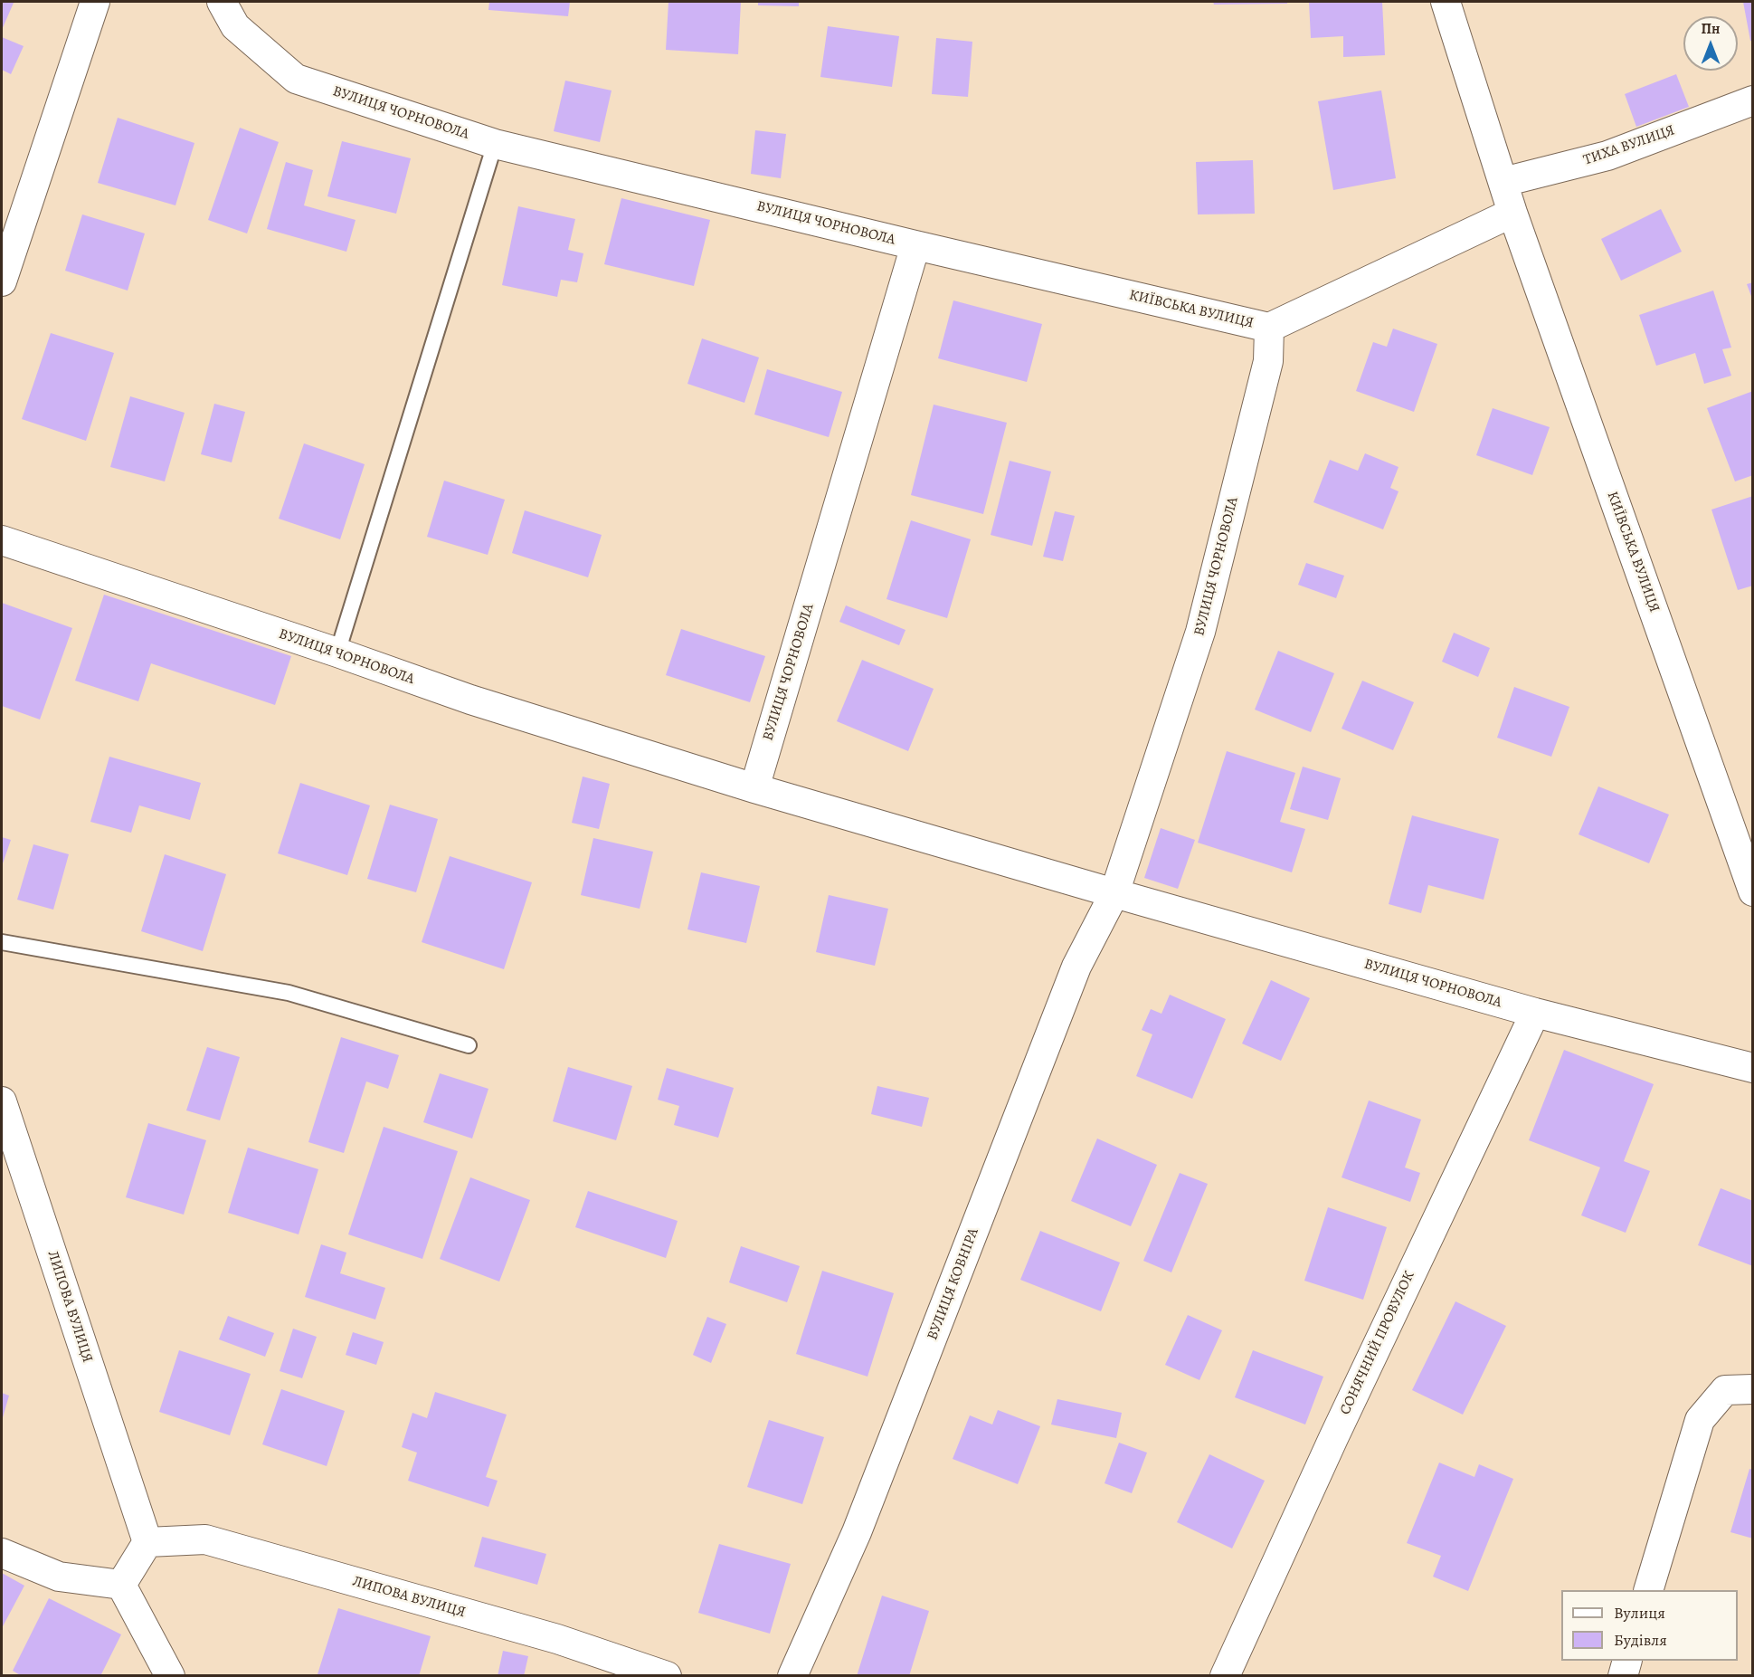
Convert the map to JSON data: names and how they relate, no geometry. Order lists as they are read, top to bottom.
{
  "streets": {
    "street": [
      "ВУЛИЦЯ ЧОРНОВОЛА",
      "ТИХА ВУЛИЦЯ",
      "КИЇВСЬКА ВУЛИЦЯ",
      "ВУЛИЦЯ КОВНІРА",
      "ЛИПОВА ВУЛИЦЯ",
      "СОНЯЧНИЙ ПРОВУЛОК"
    ]
  },
  "crossings": [
    ["ВУЛИЦЯ ЧОРНОВОЛА", "КИЇВСЬКА ВУЛИЦЯ"],
    ["ВУЛИЦЯ ЧОРНОВОЛА", "ВУЛИЦЯ КОВНІРА"],
    ["ВУЛИЦЯ ЧОРНОВОЛА", "СОНЯЧНИЙ ПРОВУЛОК"],
    ["ТИХА ВУЛИЦЯ", "КИЇВСЬКА ВУЛИЦЯ"]
  ],
  "legend": ["Вулиця", "Будівля"],
  "north": "top"
}
